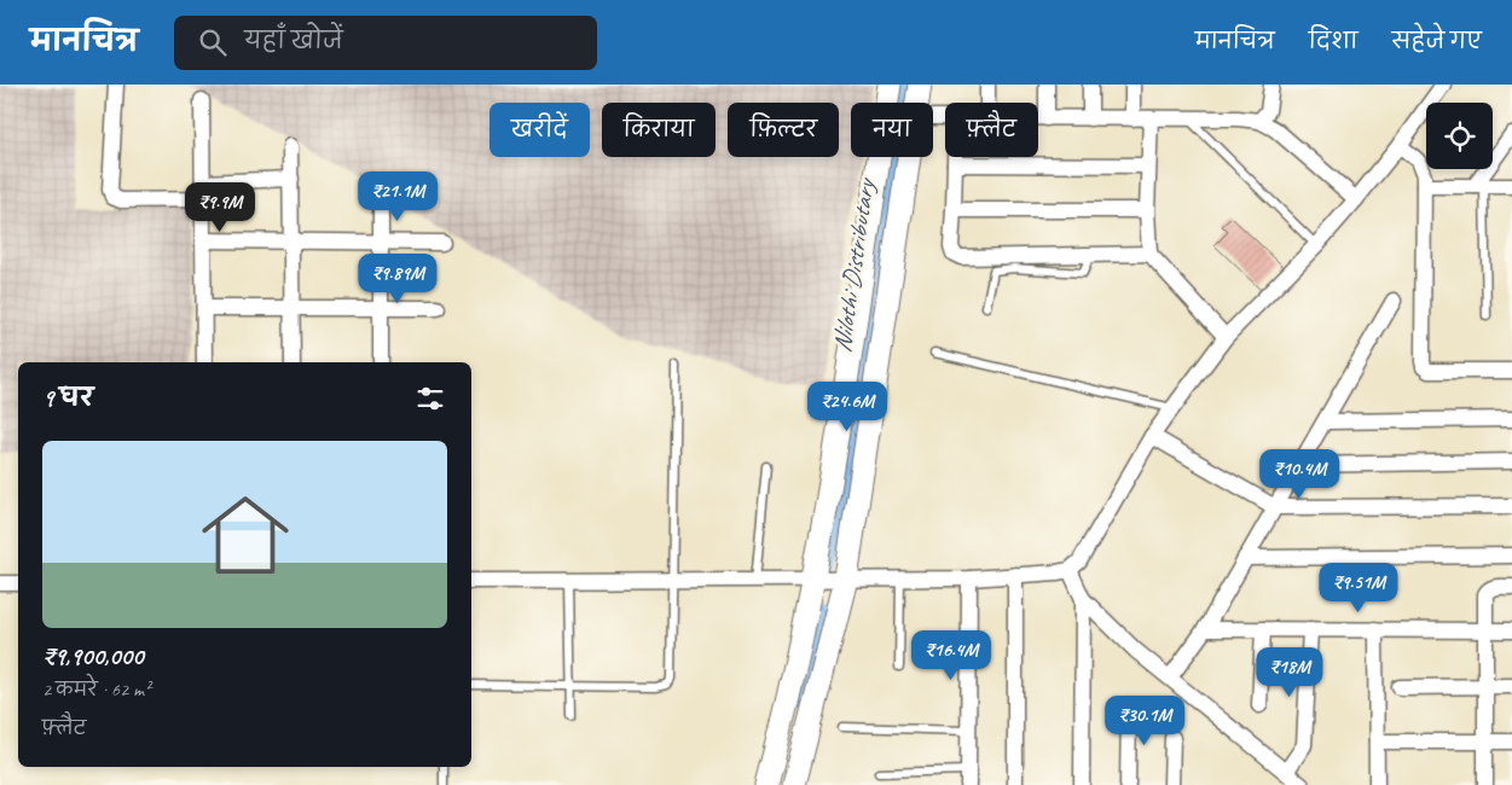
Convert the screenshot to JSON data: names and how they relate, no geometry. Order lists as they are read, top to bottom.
{
  "water": ["Nilothi Distributary"],
  "page": {
    "header": "मानचित्र",
    "search": "यहाँ खोजें",
    "nav": ["मानचित्र", "दिशा", "सहेजे गए"],
    "chip": [
      "खरीदें",
      "किराया",
      "फ़िल्टर",
      "नया",
      "फ़्लैट"
    ],
    "price": [
      "₹21.1M",
      "₹9.9M",
      "₹9.89M",
      "₹24.6M",
      "₹10.4M",
      "₹9.51M",
      "₹16.4M",
      "₹18M",
      "₹30.1M"
    ],
    "heading": "9 घर",
    "list": [
      {
        "name": "₹9,900,000",
        "note": "2 कमरे · 62 m² · फ़्लैट"
      }
    ]
  }
}
